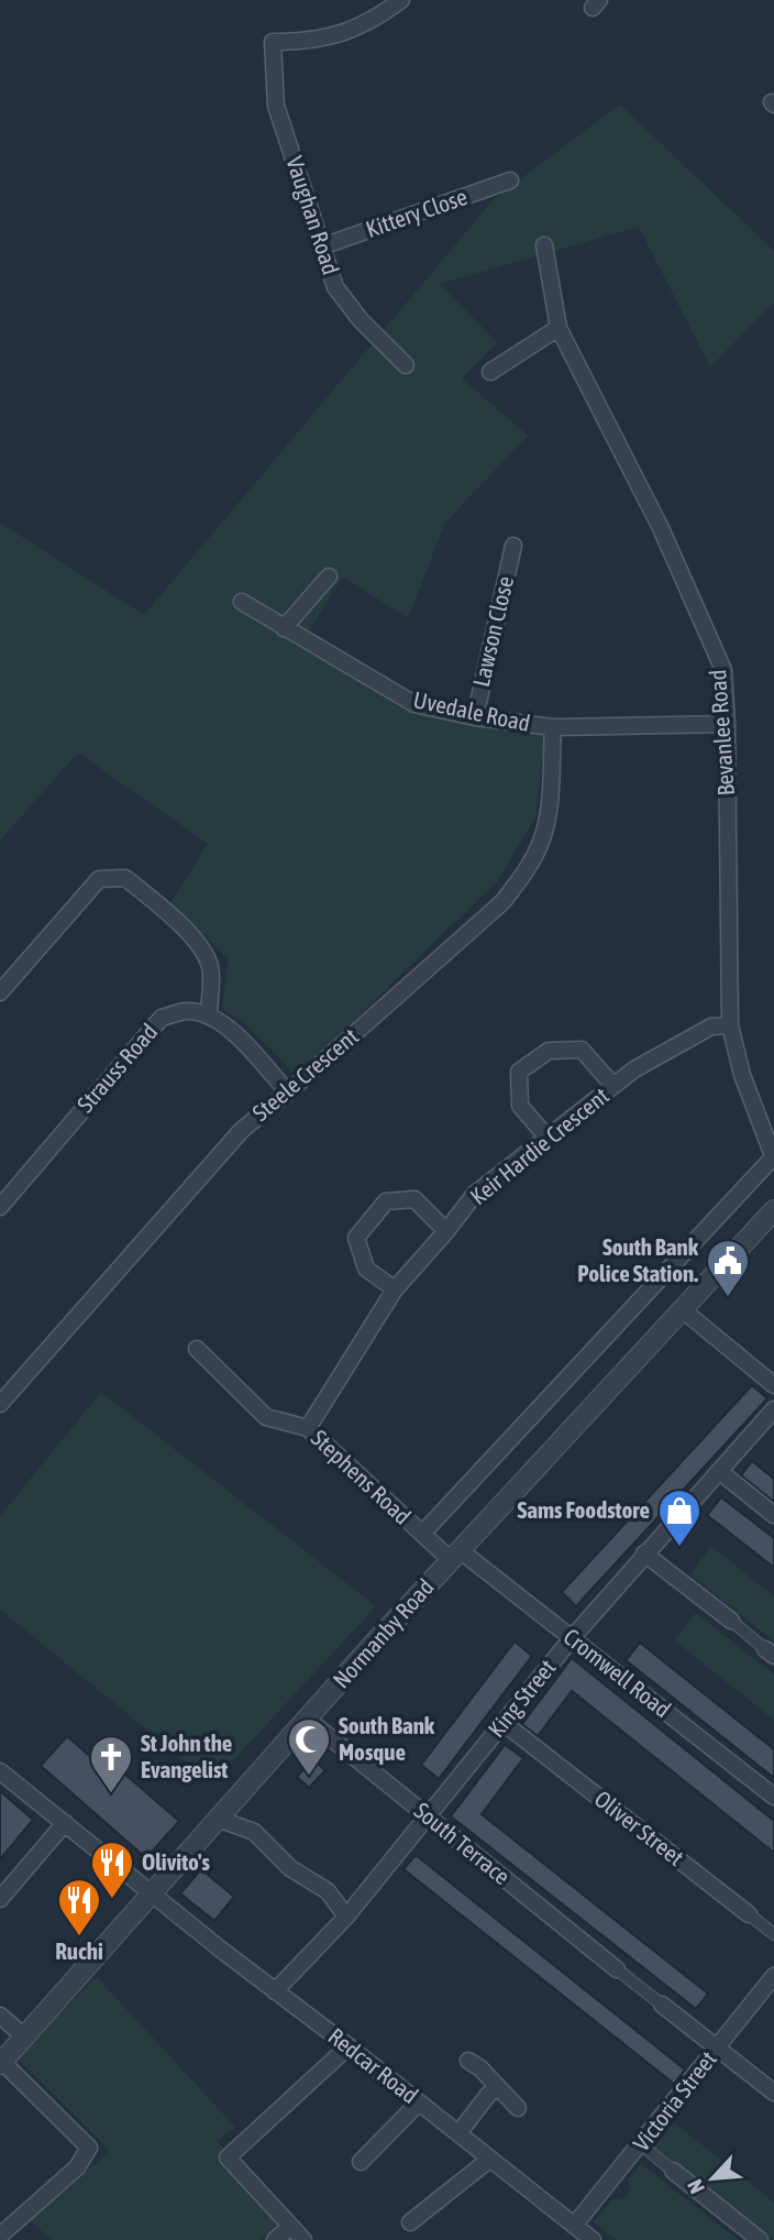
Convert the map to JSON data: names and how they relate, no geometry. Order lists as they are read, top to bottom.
{
  "streets": {
    "street": [
      "Kittery Close",
      "Vaughan Road",
      "Lawson Close",
      "Uvedale Road",
      "Bevanlee Road",
      "Strauss Road",
      "Steele Crescent",
      "Keir Hardie Crescent",
      "Stephens Road",
      "Normanby Road",
      "Cromwell Road",
      "King Street",
      "Oliver Street",
      "South Terrace",
      "Redcar Road",
      "Victoria Street"
    ]
  },
  "crossings": [
    ["Kittery Close", "Vaughan Road"],
    ["Lawson Close", "Uvedale Road"],
    ["Uvedale Road", "Bevanlee Road"],
    ["Uvedale Road", "Steele Crescent"],
    ["Bevanlee Road", "Keir Hardie Crescent"],
    ["Keir Hardie Crescent", "Stephens Road"],
    ["Stephens Road", "Normanby Road"],
    ["Stephens Road", "Cromwell Road"],
    ["Normanby Road", "Cromwell Road"],
    ["Normanby Road", "South Terrace"],
    ["Normanby Road", "Redcar Road"],
    ["Cromwell Road", "King Street"],
    ["King Street", "Oliver Street"],
    ["King Street", "South Terrace"],
    ["King Street", "Redcar Road"],
    ["Redcar Road", "Victoria Street"]
  ],
  "places": {
    "public building": ["South Bank Police Station."],
    "shop": ["Sams Foodstore"],
    "mosque": ["South Bank Mosque"],
    "church": ["St John the Evangelist"],
    "restaurant": ["Olivito's", "Ruchi"]
  },
  "north": "bottom left"
}
